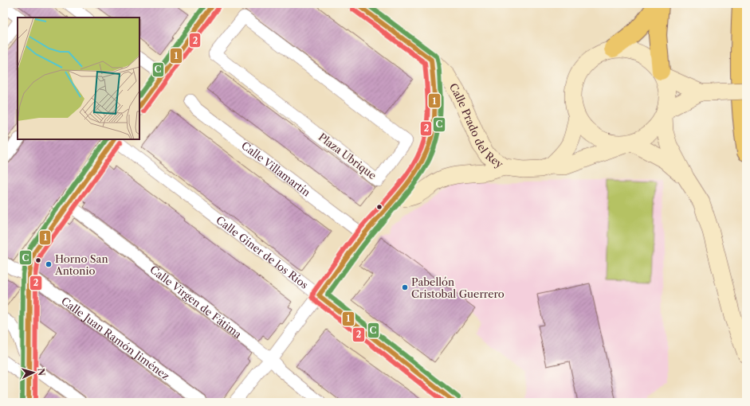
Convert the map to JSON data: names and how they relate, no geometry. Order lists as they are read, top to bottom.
{
  "streets": {
    "street": [
      "Calle Prado del Rey",
      "Plaza Ubrique",
      "Calle Villamartín",
      "Calle Giner de los Ríos",
      "Calle Virgen de Fátima",
      "Calle Juan Ramón Jiménez"
    ]
  },
  "places": ["Horno San Antonio", "Pabellón Cristobal Guerrero"],
  "lines": ["transit line 1", "transit line C", "transit line 2"],
  "north": "right"
}
